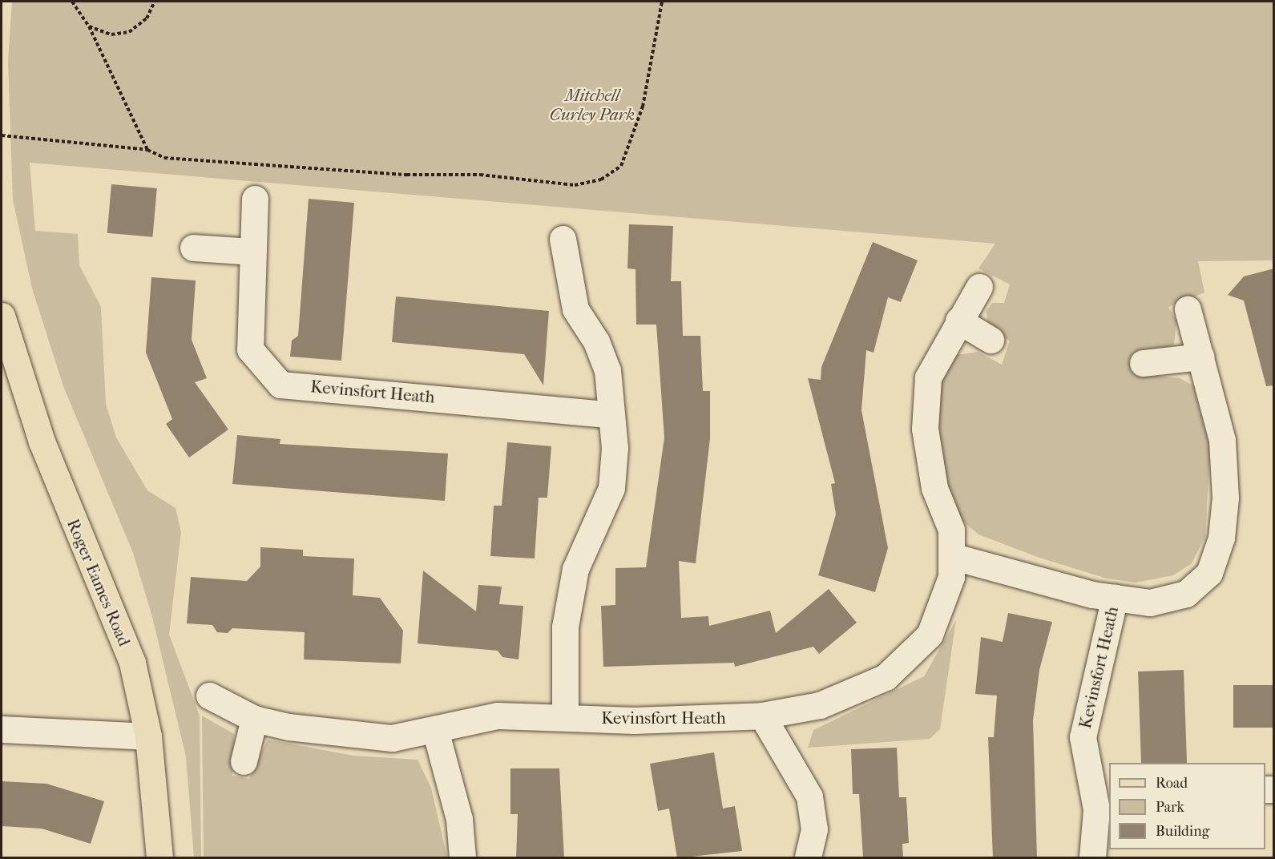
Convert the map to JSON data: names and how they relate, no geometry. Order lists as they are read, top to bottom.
{
  "streets": {
    "main road": ["Roger Eames Road"],
    "street": ["Kevinsfort Heath"]
  },
  "parks": ["Mitchell Curley Park"],
  "legend": ["Road", "Park", "Building"]
}
